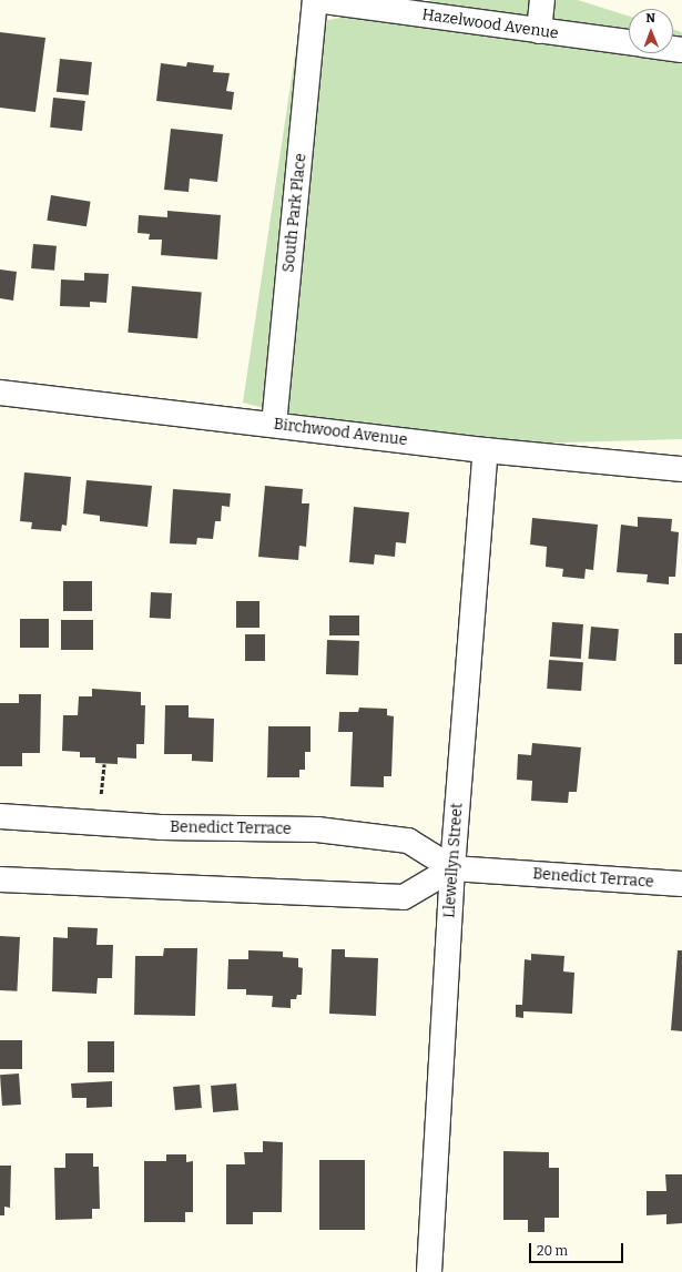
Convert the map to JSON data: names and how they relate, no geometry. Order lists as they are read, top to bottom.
{
  "streets": {
    "street": [
      "Hazelwood Avenue",
      "South Park Place",
      "Birchwood Avenue",
      "Benedict Terrace",
      "Llewellyn Street"
    ]
  },
  "crossings": [
    ["Hazelwood Avenue", "South Park Place"],
    ["South Park Place", "Birchwood Avenue"],
    ["Birchwood Avenue", "Llewellyn Street"],
    ["Benedict Terrace", "Llewellyn Street"]
  ],
  "scale_bar": "20 m",
  "north": "top"
}
